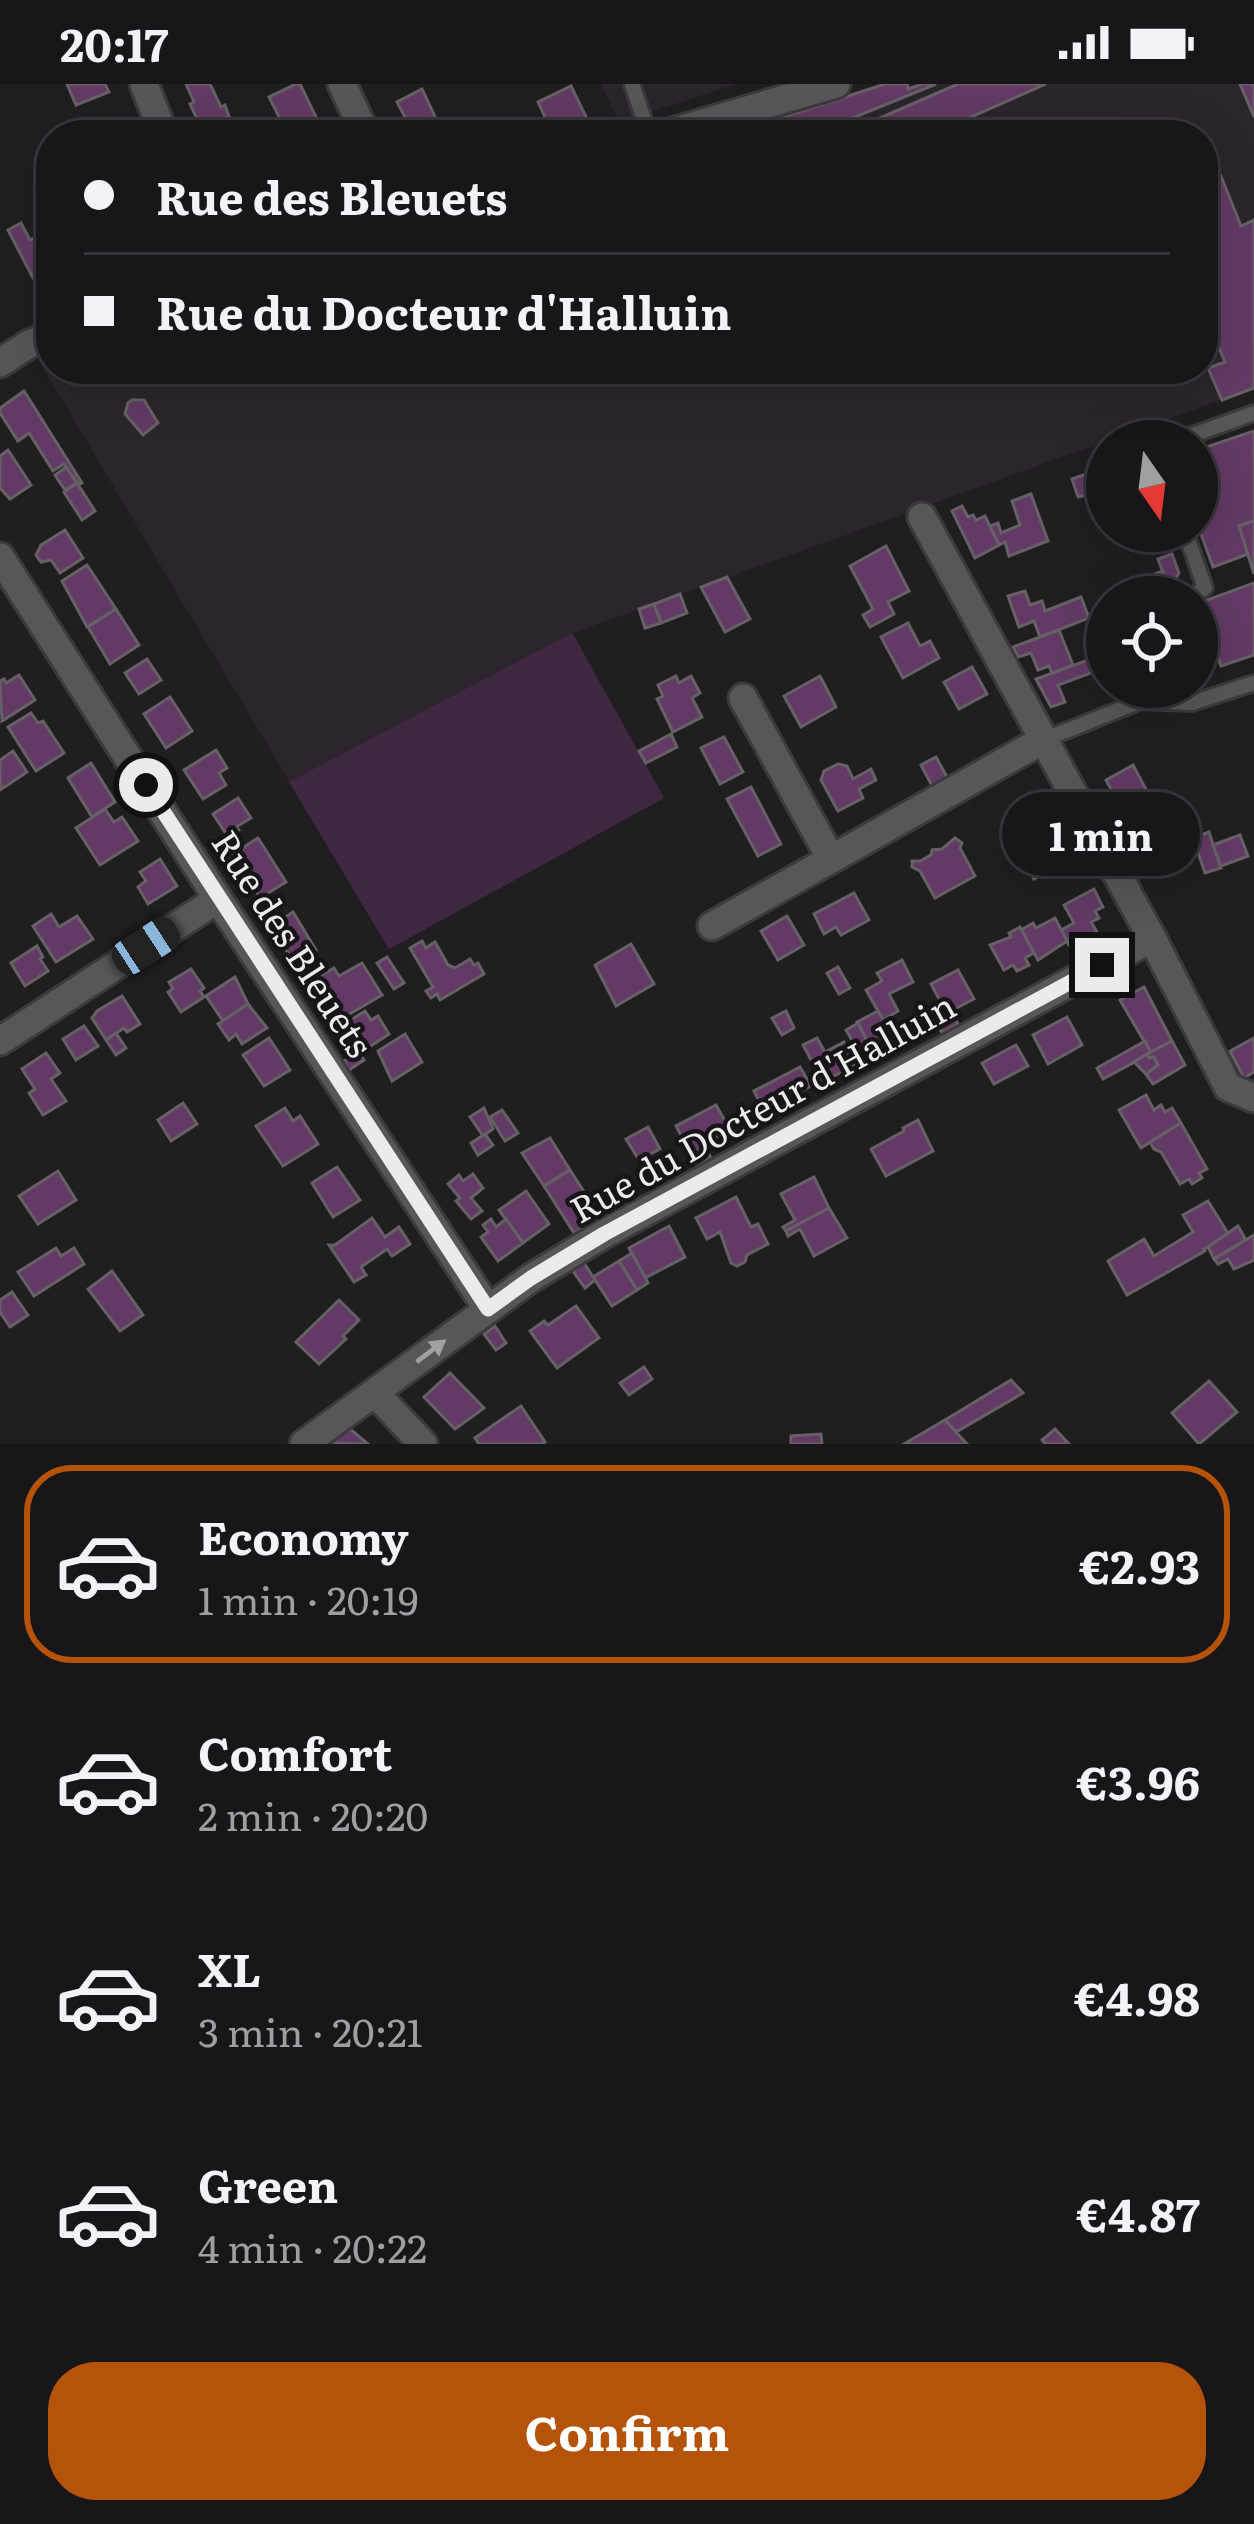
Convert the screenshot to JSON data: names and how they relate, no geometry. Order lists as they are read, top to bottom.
{
  "streets": {
    "street": ["Rue des Bleuets", "Rue du Docteur d'Halluin"]
  },
  "crossings": [
    ["Rue des Bleuets", "Rue du Docteur d'Halluin"]
  ],
  "north": "bottom",
  "page": {
    "status": "20:17",
    "banner": ["Rue des Bleuets", "Rue du Docteur d'Halluin"],
    "bubble": "1 min",
    "list": [
      {
        "name": "Economy",
        "note": "1 min · 20:19",
        "value": "€2.93"
      },
      {
        "name": "Comfort",
        "note": "2 min · 20:20",
        "value": "€3.96"
      },
      {
        "name": "XL",
        "note": "3 min · 20:21",
        "value": "€4.98"
      },
      {
        "name": "Green",
        "note": "4 min · 20:22",
        "value": "€4.87"
      }
    ],
    "buttons": "Confirm"
  }
}
